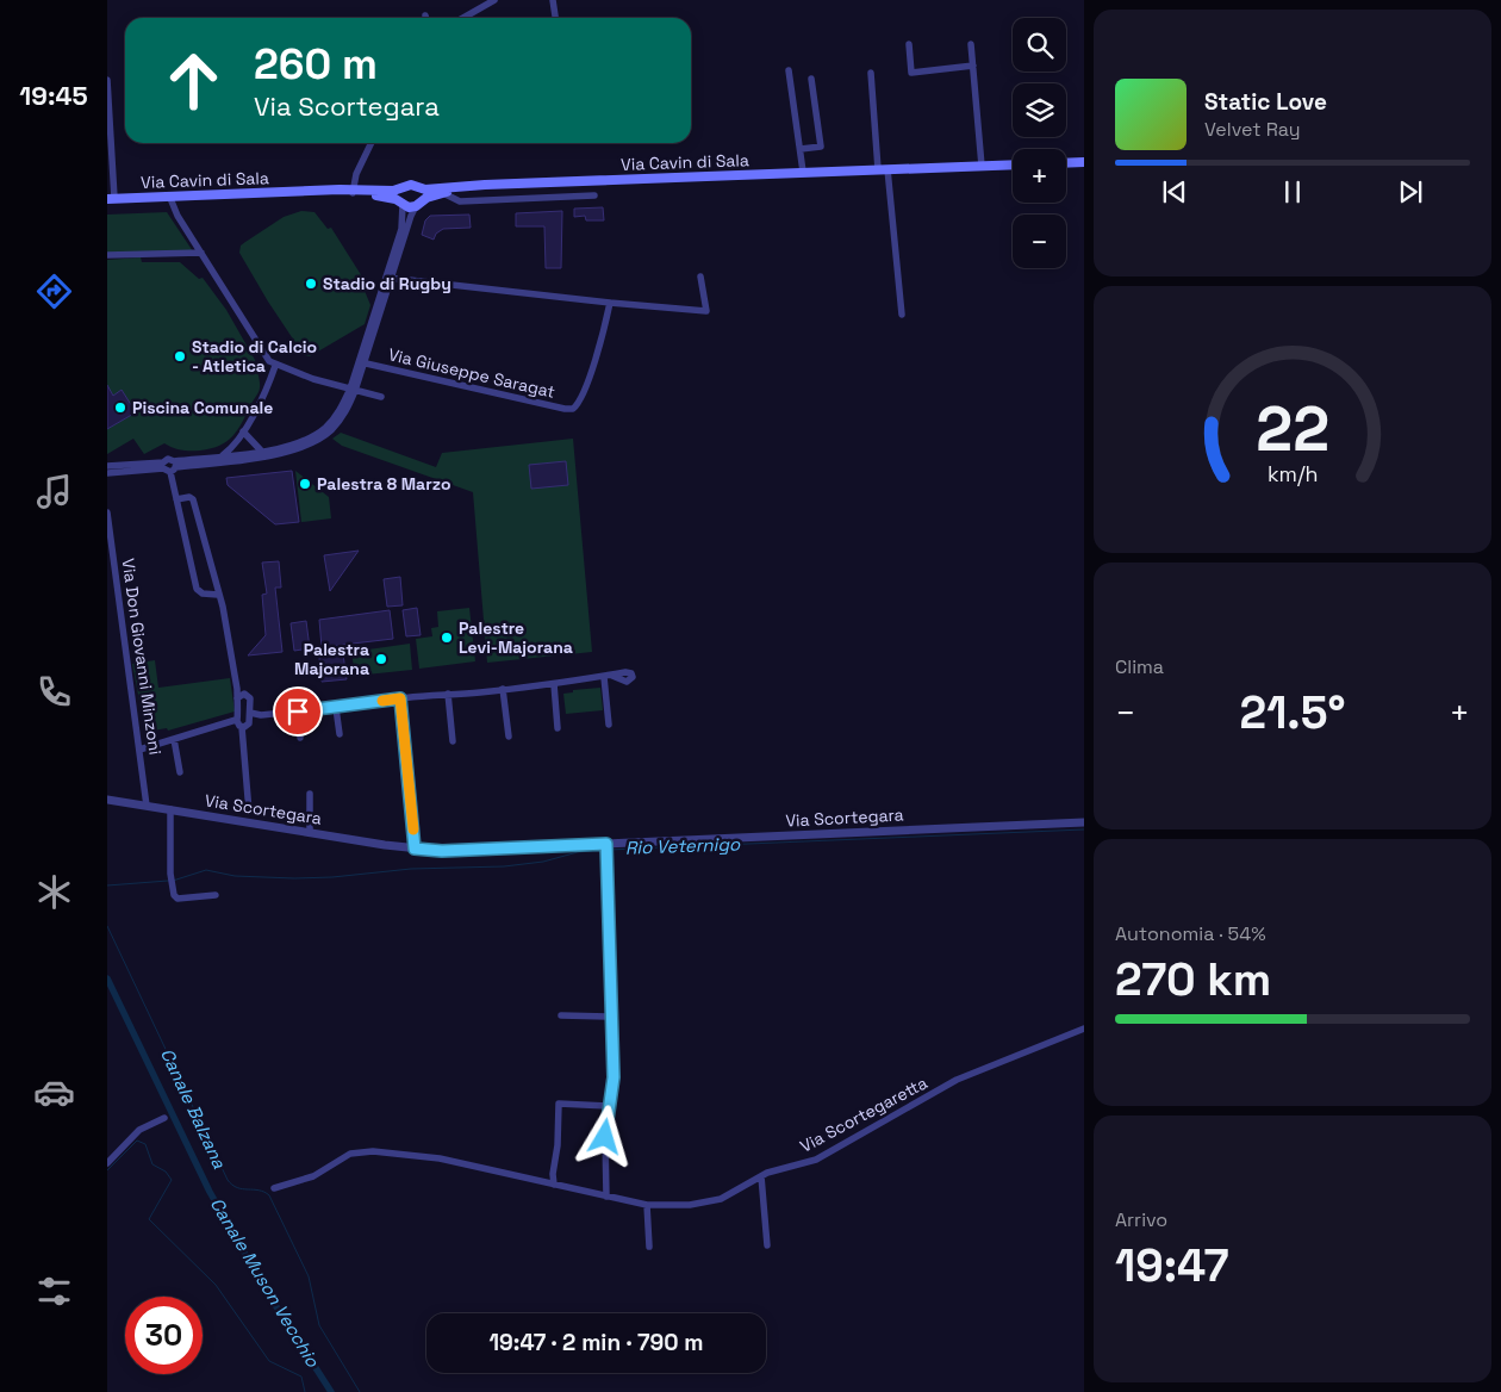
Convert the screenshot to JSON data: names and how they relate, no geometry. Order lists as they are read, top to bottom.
{
  "streets": {
    "main road": ["Via Cavin di Sala"],
    "street": [
      "Via Giuseppe Saragat",
      "Via Don Giovanni Minzoni",
      "Via Scortegara",
      "Via Scortegaretta"
    ]
  },
  "crossings": [
    ["Via Don Giovanni Minzoni", "Via Scortegara"]
  ],
  "water": ["Rio Veternigo", "Canale Balzana", "Canale Muson Vecchio"],
  "places": [
    "Stadio di Rugby",
    "Stadio di Calcio - Atletica",
    "Piscina Comunale",
    "Palestra 8 Marzo",
    "Palestre Levi-Majorana",
    "Palestra Majorana"
  ],
  "page": {
    "tabs": "19:45",
    "map_buttons": ["+", "−"],
    "turn": ["260 m", "Via Scortegara"],
    "song": ["Static Love", "Velvet Ray"],
    "tile": [
      "Clima",
      ["Autonomia · 54%", "270 km"],
      ["Arrivo", "19:47"]
    ],
    "heat": ["−", "21.5°", "+"],
    "limit": "30",
    "trip": "19:47 · 2 min · 790 m",
    "gauge": ["22", "km/h"]
  }
}
